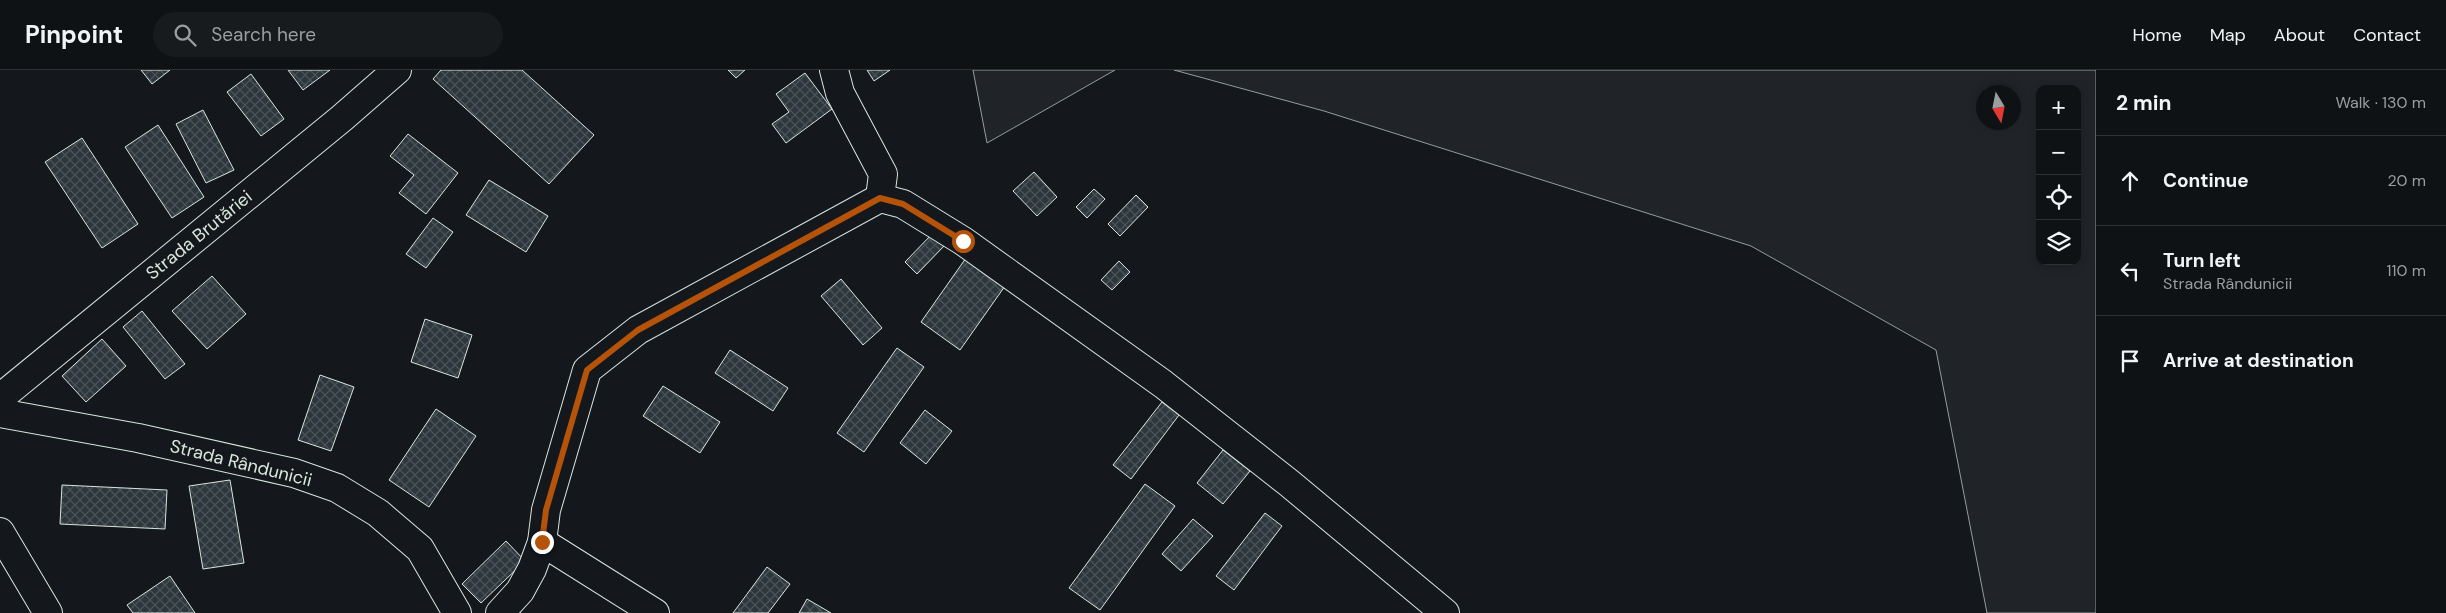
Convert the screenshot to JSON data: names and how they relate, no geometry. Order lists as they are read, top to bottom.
{
  "streets": {
    "street": ["Strada Brutăriei", "Strada Rândunicii"]
  },
  "north": "bottom",
  "page": {
    "header": "Pinpoint",
    "search": "Search here",
    "nav": [
      "Home",
      "Map",
      "About",
      "Contact"
    ],
    "heading": ["2 min", "Walk · 130 m"],
    "map_buttons": ["+", "−"],
    "list": [
      ["Continue", "20 m"],
      ["Turn left", "Strada Rândunicii", "110 m"],
      "Arrive at destination"
    ]
  }
}
